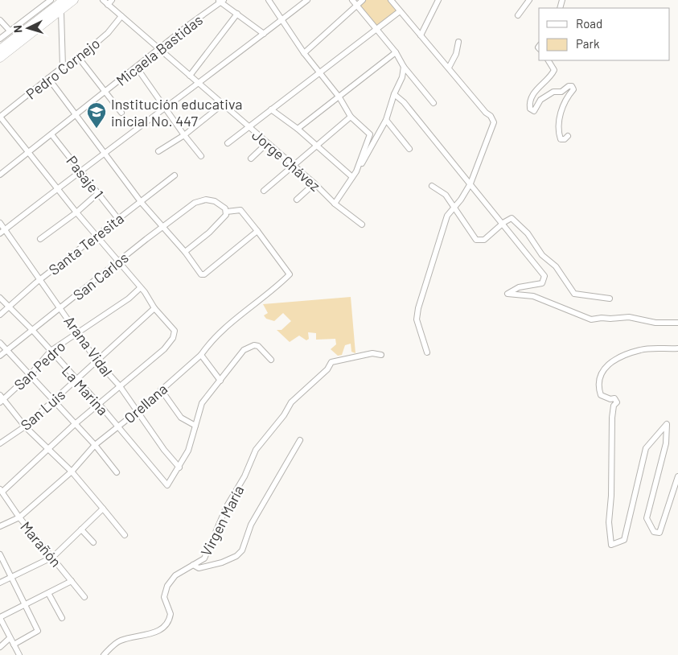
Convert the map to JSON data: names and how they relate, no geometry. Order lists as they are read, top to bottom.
{
  "streets": {
    "street": [
      "Micaela Bastidas",
      "Pedro Cornejo",
      "Jorge Chávez",
      "Pasaje 1",
      "Santa Teresita",
      "San Carlos",
      "Arana Vidal",
      "San Pedro",
      "La Marina",
      "Orellana",
      "San Luis",
      "Virgen María",
      "Marañón"
    ]
  },
  "crossings": [
    ["Micaela Bastidas", "Jorge Chávez"],
    ["Micaela Bastidas", "Pasaje 1"],
    ["Pedro Cornejo", "Jorge Chávez"],
    ["Pasaje 1", "Santa Teresita"],
    ["Santa Teresita", "Arana Vidal"],
    ["Santa Teresita", "La Marina"],
    ["San Carlos", "Arana Vidal"],
    ["San Carlos", "La Marina"],
    ["Arana Vidal", "San Pedro"],
    ["Arana Vidal", "La Marina"],
    ["Arana Vidal", "Orellana"],
    ["Arana Vidal", "San Luis"],
    ["San Pedro", "La Marina"],
    ["La Marina", "Orellana"],
    ["La Marina", "San Luis"],
    ["Orellana", "Marañón"]
  ],
  "places": {
    "school or university": ["Institución educativa inicial No. 447"]
  },
  "legend": ["Road", "Park"],
  "north": "left"
}
